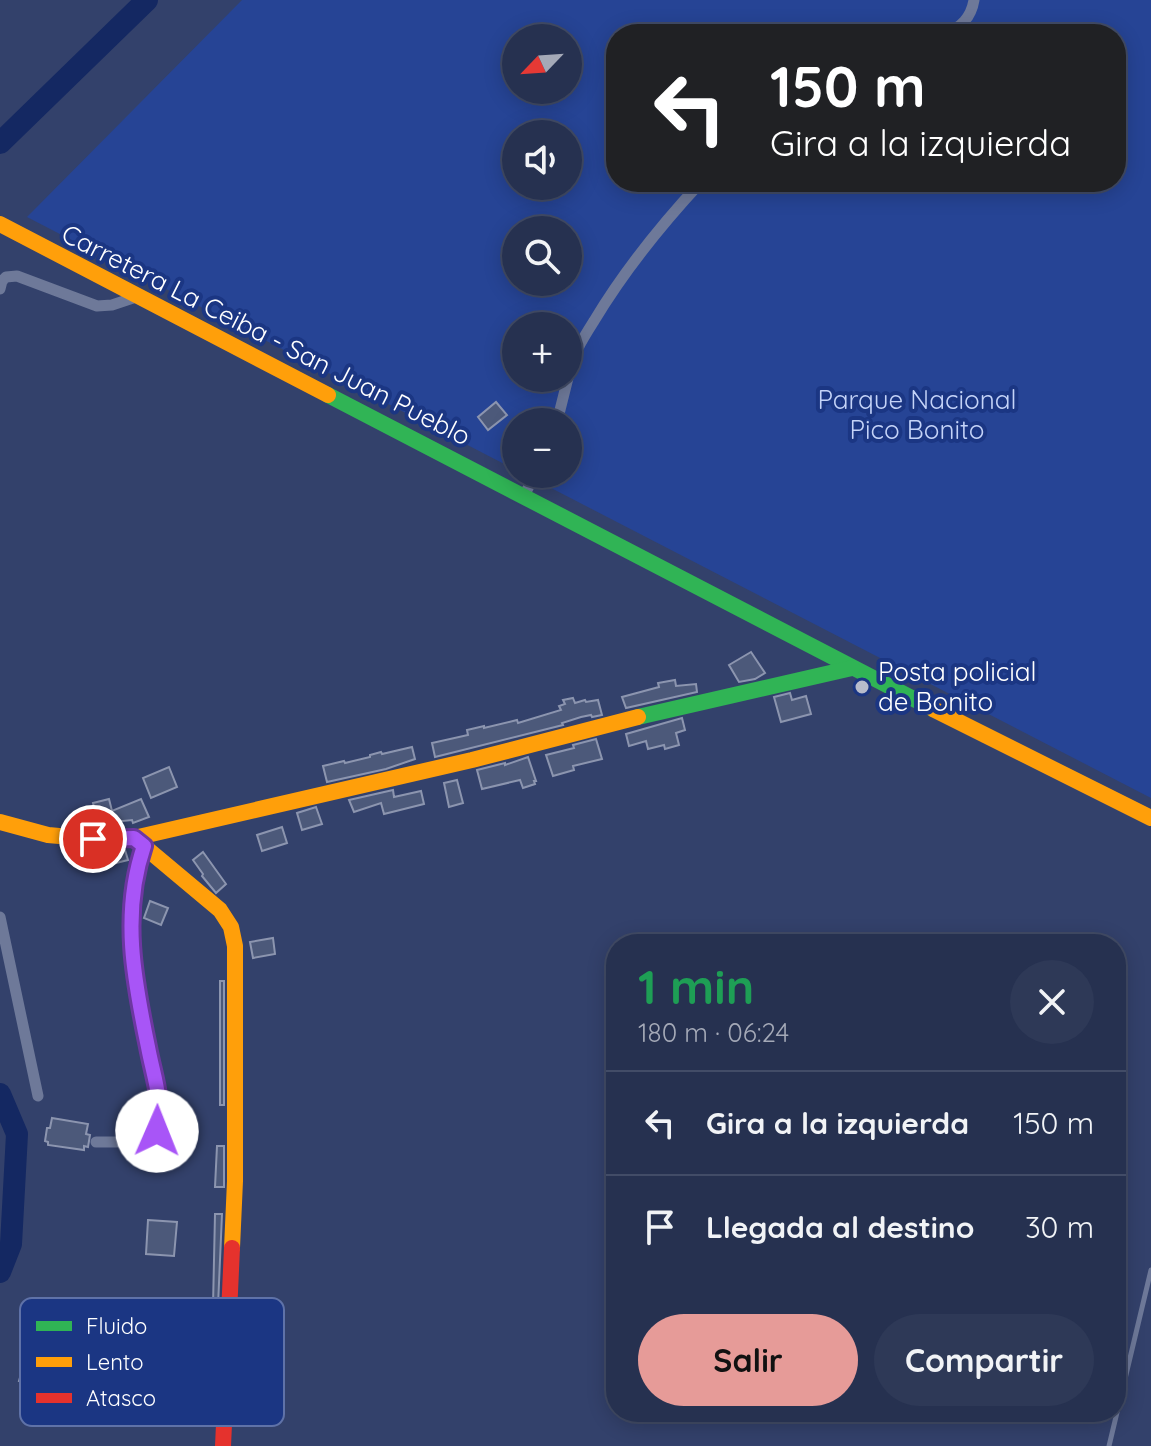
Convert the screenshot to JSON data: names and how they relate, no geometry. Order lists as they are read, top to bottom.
{
  "streets": {
    "street": ["Carretera La Ceiba - San Juan Pueblo"]
  },
  "parks": ["Parque Nacional Pico Bonito"],
  "places": ["Posta policial de Bonito"],
  "legend": ["Fluido", "Lento", "Atasco"],
  "north": "bottom left",
  "page": {
    "map_buttons": ["+", "−"],
    "turn": ["150 m", "Gira a la izquierda"],
    "heading": ["1 min", "180 m · 06:24"],
    "list": [
      {
        "name": "Gira a la izquierda",
        "value": "150 m"
      },
      {
        "name": "Llegada al destino",
        "value": "30 m"
      }
    ],
    "buttons": ["Salir", "Compartir"]
  }
}
